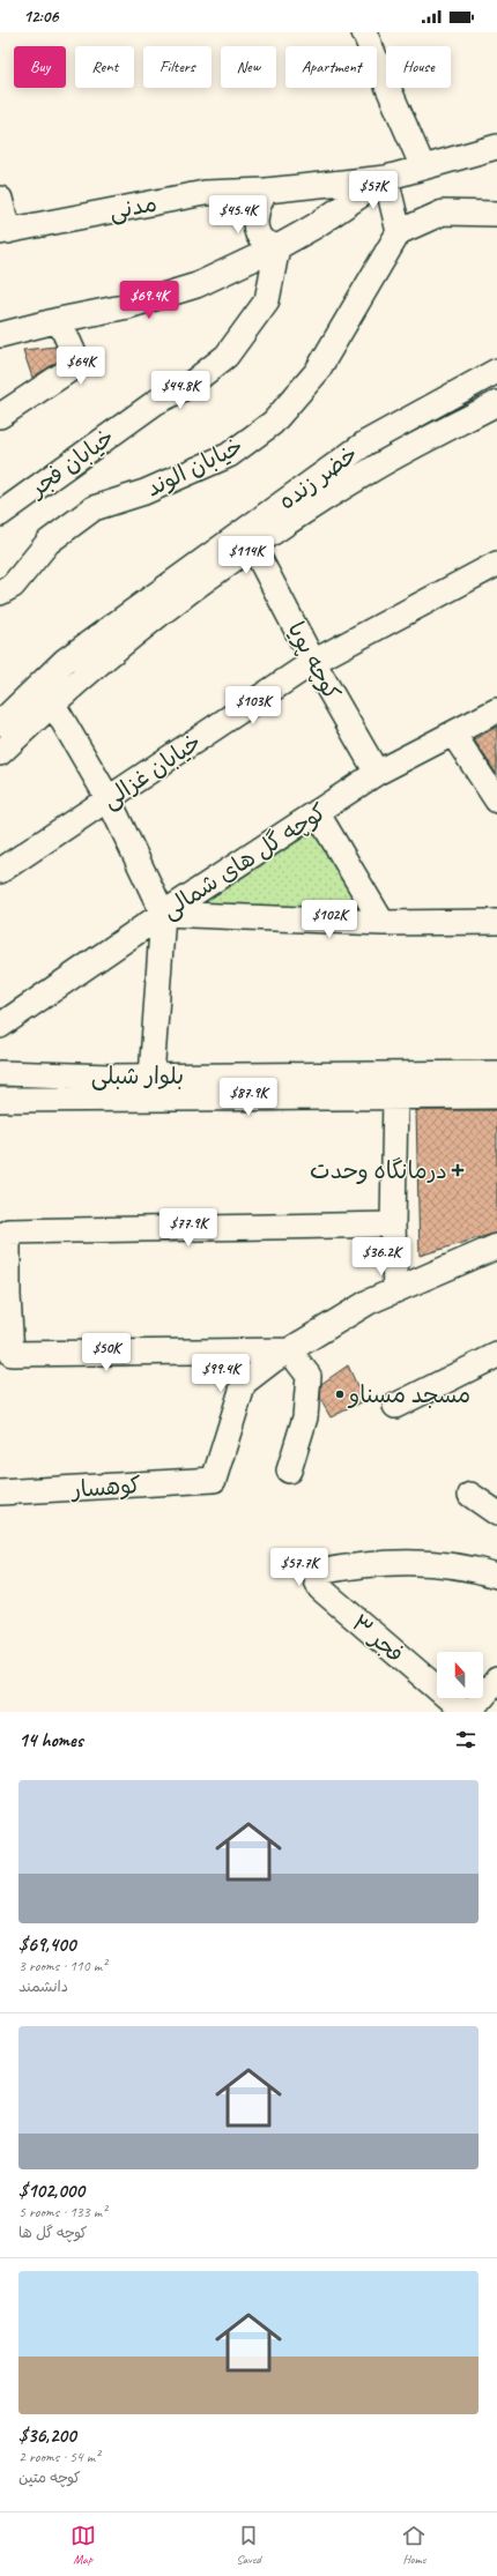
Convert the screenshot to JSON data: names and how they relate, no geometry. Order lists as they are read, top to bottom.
{
  "streets": {
    "street": [
      "مدنی",
      "خیابان فجر",
      "خیابان الوند",
      "خضر زنده",
      "کوچه پویا",
      "خیابان غزالی",
      "کوچه گل های شمالی",
      "بلوار شبلی",
      "کوهسار",
      "فجر ۳"
    ]
  },
  "crossings": [
    ["خضر زنده", "کوچه پویا"],
    ["کوچه پویا", "خیابان غزالی"],
    ["کوچه پویا", "کوچه گل های شمالی"]
  ],
  "places": {
    "health": ["درمانگاه وحدت"],
    "other": ["مسجد مسناو"]
  },
  "north": "top",
  "page": {
    "status": "12:06",
    "chip": [
      "Buy",
      "Rent",
      "Filters",
      "New",
      "Apartment",
      "House"
    ],
    "price": [
      "$57K",
      "$45.4K",
      "$69.4K",
      "$64K",
      "$44.8K",
      "$114K",
      "$103K",
      "$102K",
      "$87.9K",
      "$77.9K",
      "$36.2K",
      "$50K",
      "$99.4K",
      "$57.7K"
    ],
    "heading": "14 homes",
    "list": [
      {
        "name": "$69,400",
        "note": "3 rooms · 110 m² · دانشمند"
      },
      {
        "name": "$102,000",
        "note": "5 rooms · 133 m² · کوچه گل ها"
      },
      {
        "name": "$36,200",
        "note": "2 rooms · 54 m² · کوچه متین"
      }
    ],
    "tabs": ["Map", "Saved", "Home"]
  }
}
